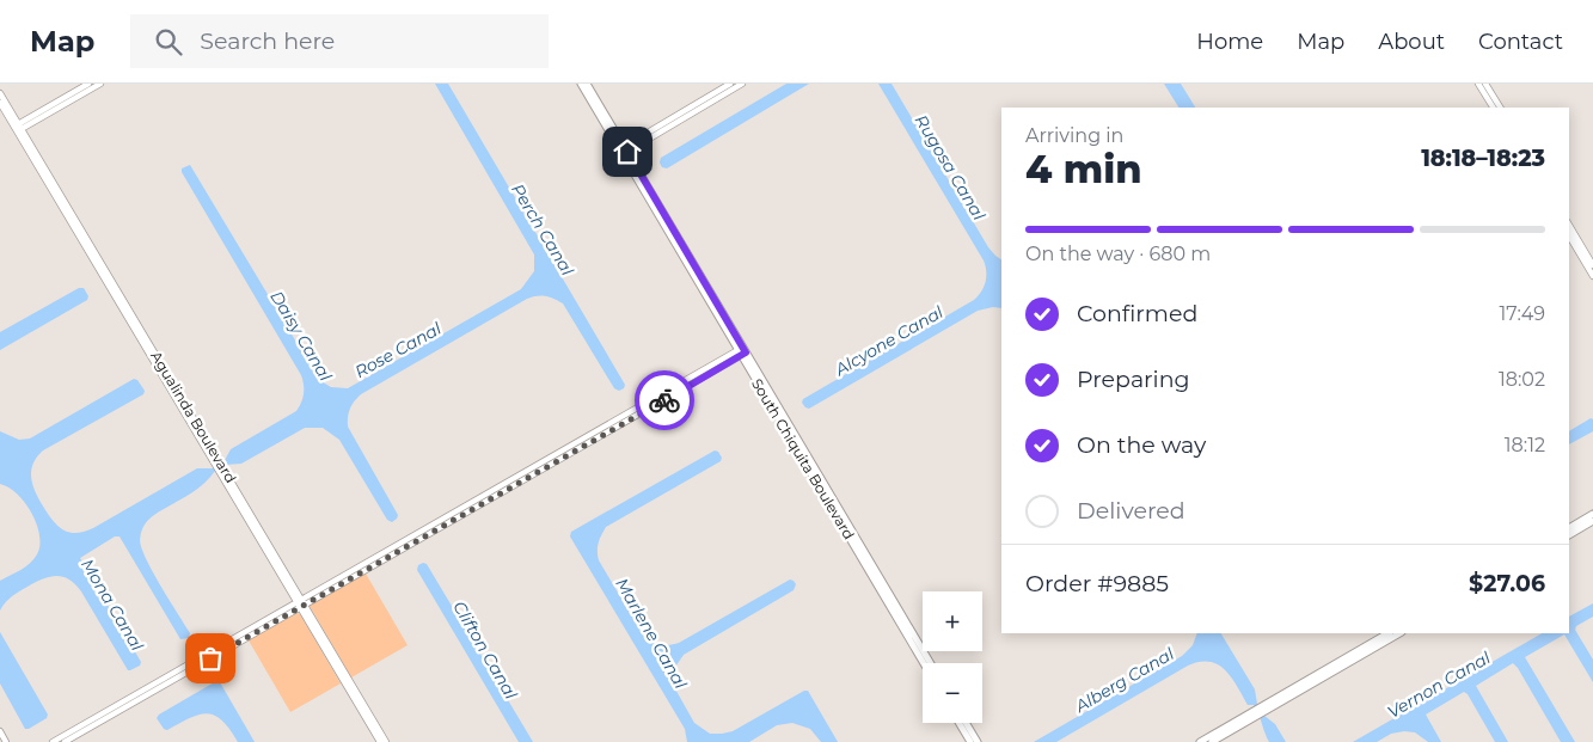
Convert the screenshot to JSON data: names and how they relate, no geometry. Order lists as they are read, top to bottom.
{
  "streets": {
    "main road": ["South Chiquita Boulevard"],
    "street": ["Agualinda Boulevard"]
  },
  "water": [
    "Rugosa Canal",
    "Perch Canal",
    "Daisy Canal",
    "Alcyone Canal",
    "Rose Canal",
    "Mona Canal",
    "Marlene Canal",
    "Clifton Canal",
    "Alberg Canal",
    "Vernon Canal"
  ],
  "page": {
    "header": "Map",
    "search": "Search here",
    "nav": [
      "Home",
      "Map",
      "About",
      "Contact"
    ],
    "heading": ["4 min", "Arriving in", "18:18–18:23"],
    "panel": ["Order #9885", "$27.06"],
    "bar": "On the way · 680 m",
    "list": [
      ["Confirmed", "17:49"],
      ["Preparing", "18:02"],
      ["On the way", "18:12"],
      "Delivered"
    ],
    "map_buttons": ["+", "−"]
  }
}
